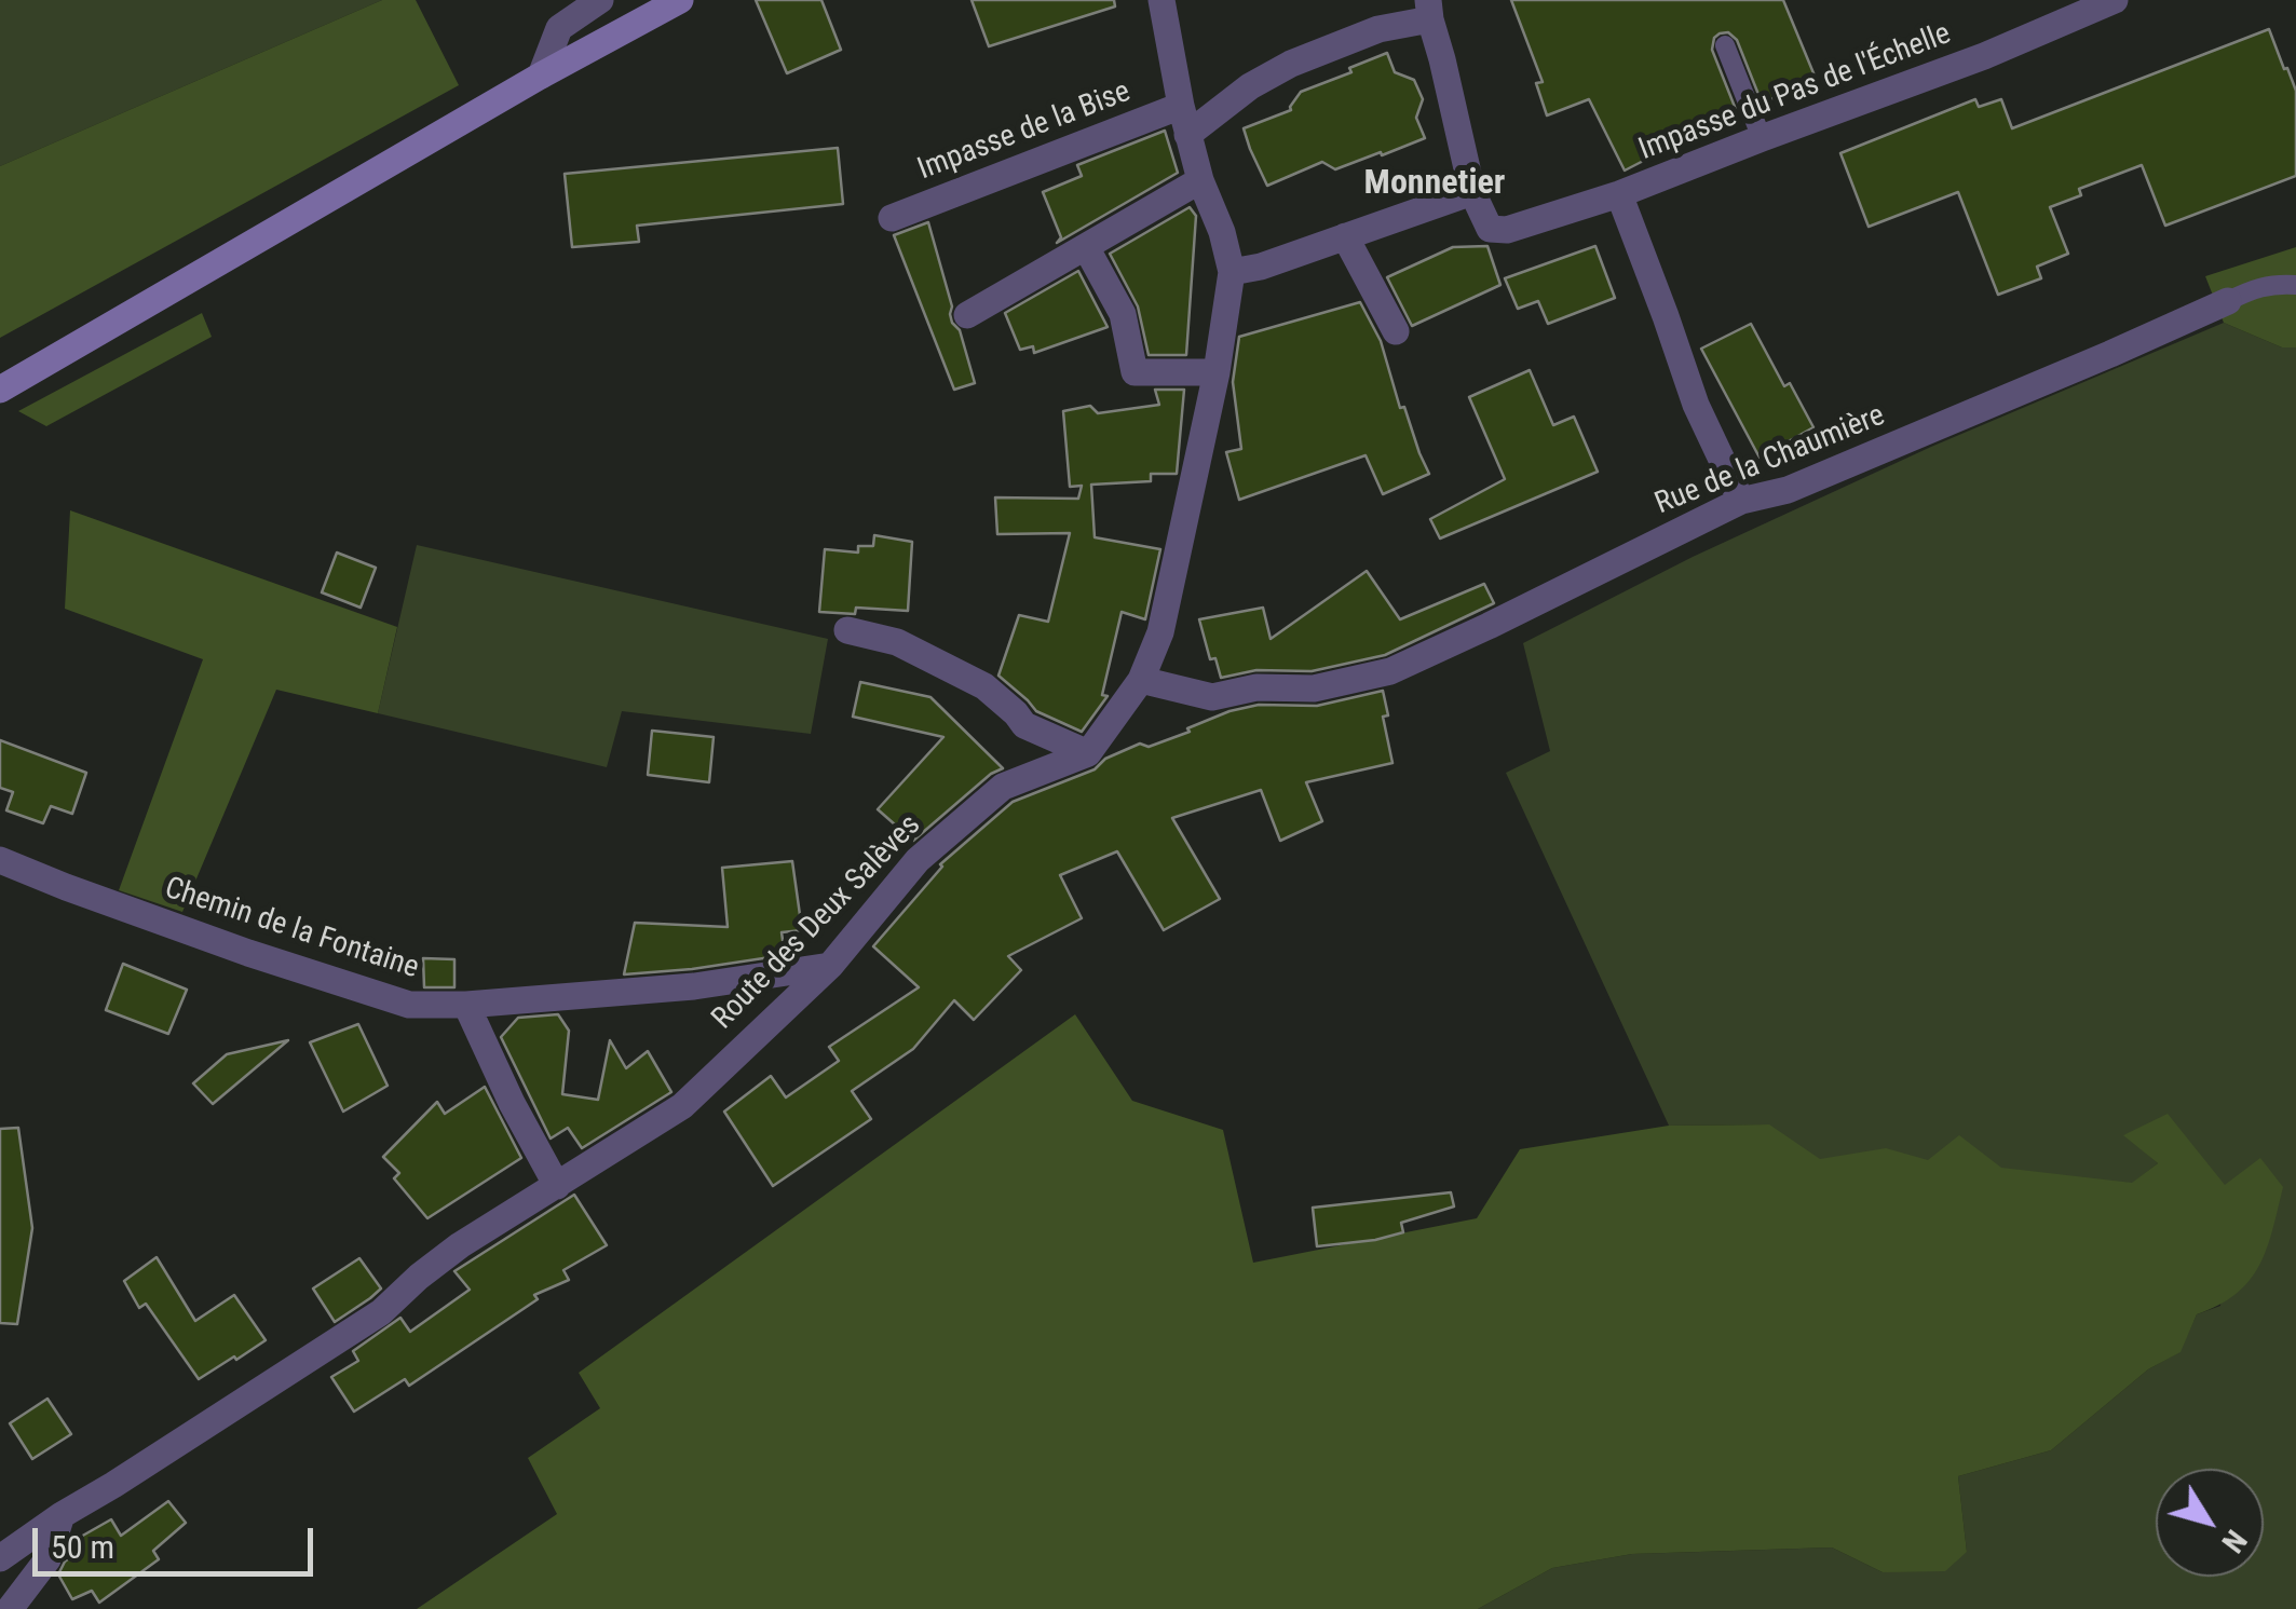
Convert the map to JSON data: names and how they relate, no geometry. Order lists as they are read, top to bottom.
{
  "streets": {
    "street": [
      "Impasse du Pas de l'Échelle",
      "Impasse de la Bise",
      "Rue de la Chaumière",
      "Route des Deux Salèves",
      "Chemin de la Fontaine"
    ]
  },
  "crossings": [
    ["Route des Deux Salèves", "Chemin de la Fontaine"]
  ],
  "districts": ["Monnetier"],
  "scale_bar": "50 m",
  "north": "bottom right"
}
